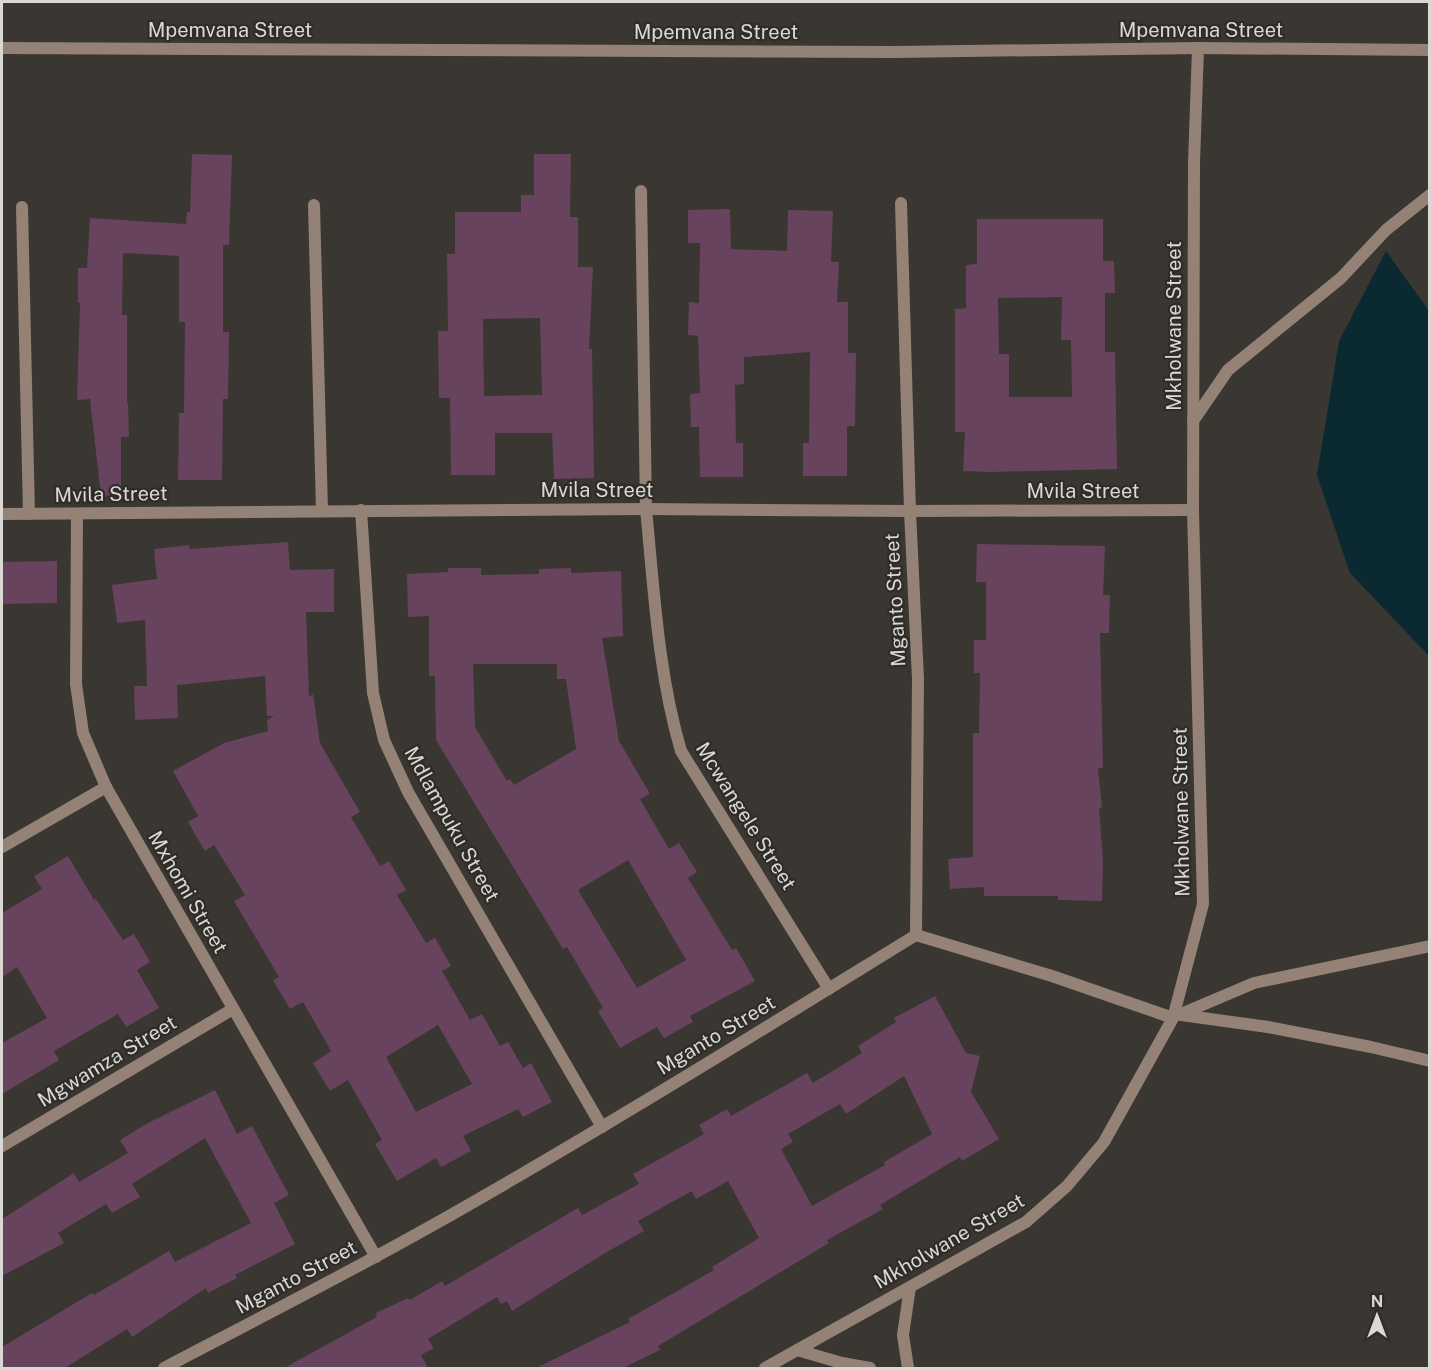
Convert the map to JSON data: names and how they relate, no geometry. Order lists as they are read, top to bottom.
{
  "streets": {
    "street": [
      "Mpemvana Street",
      "Mkholwane Street",
      "Mvila Street",
      "Mganto Street",
      "Mcwangele Street",
      "Mdlampuku Street",
      "Mxhomi Street",
      "Mgwamza Street"
    ]
  },
  "crossings": [
    ["Mpemvana Street", "Mkholwane Street"],
    ["Mkholwane Street", "Mvila Street"],
    ["Mvila Street", "Mganto Street"],
    ["Mvila Street", "Mcwangele Street"],
    ["Mvila Street", "Mdlampuku Street"],
    ["Mvila Street", "Mxhomi Street"],
    ["Mganto Street", "Mcwangele Street"],
    ["Mganto Street", "Mdlampuku Street"],
    ["Mganto Street", "Mxhomi Street"],
    ["Mxhomi Street", "Mgwamza Street"]
  ],
  "north": "top"
}
